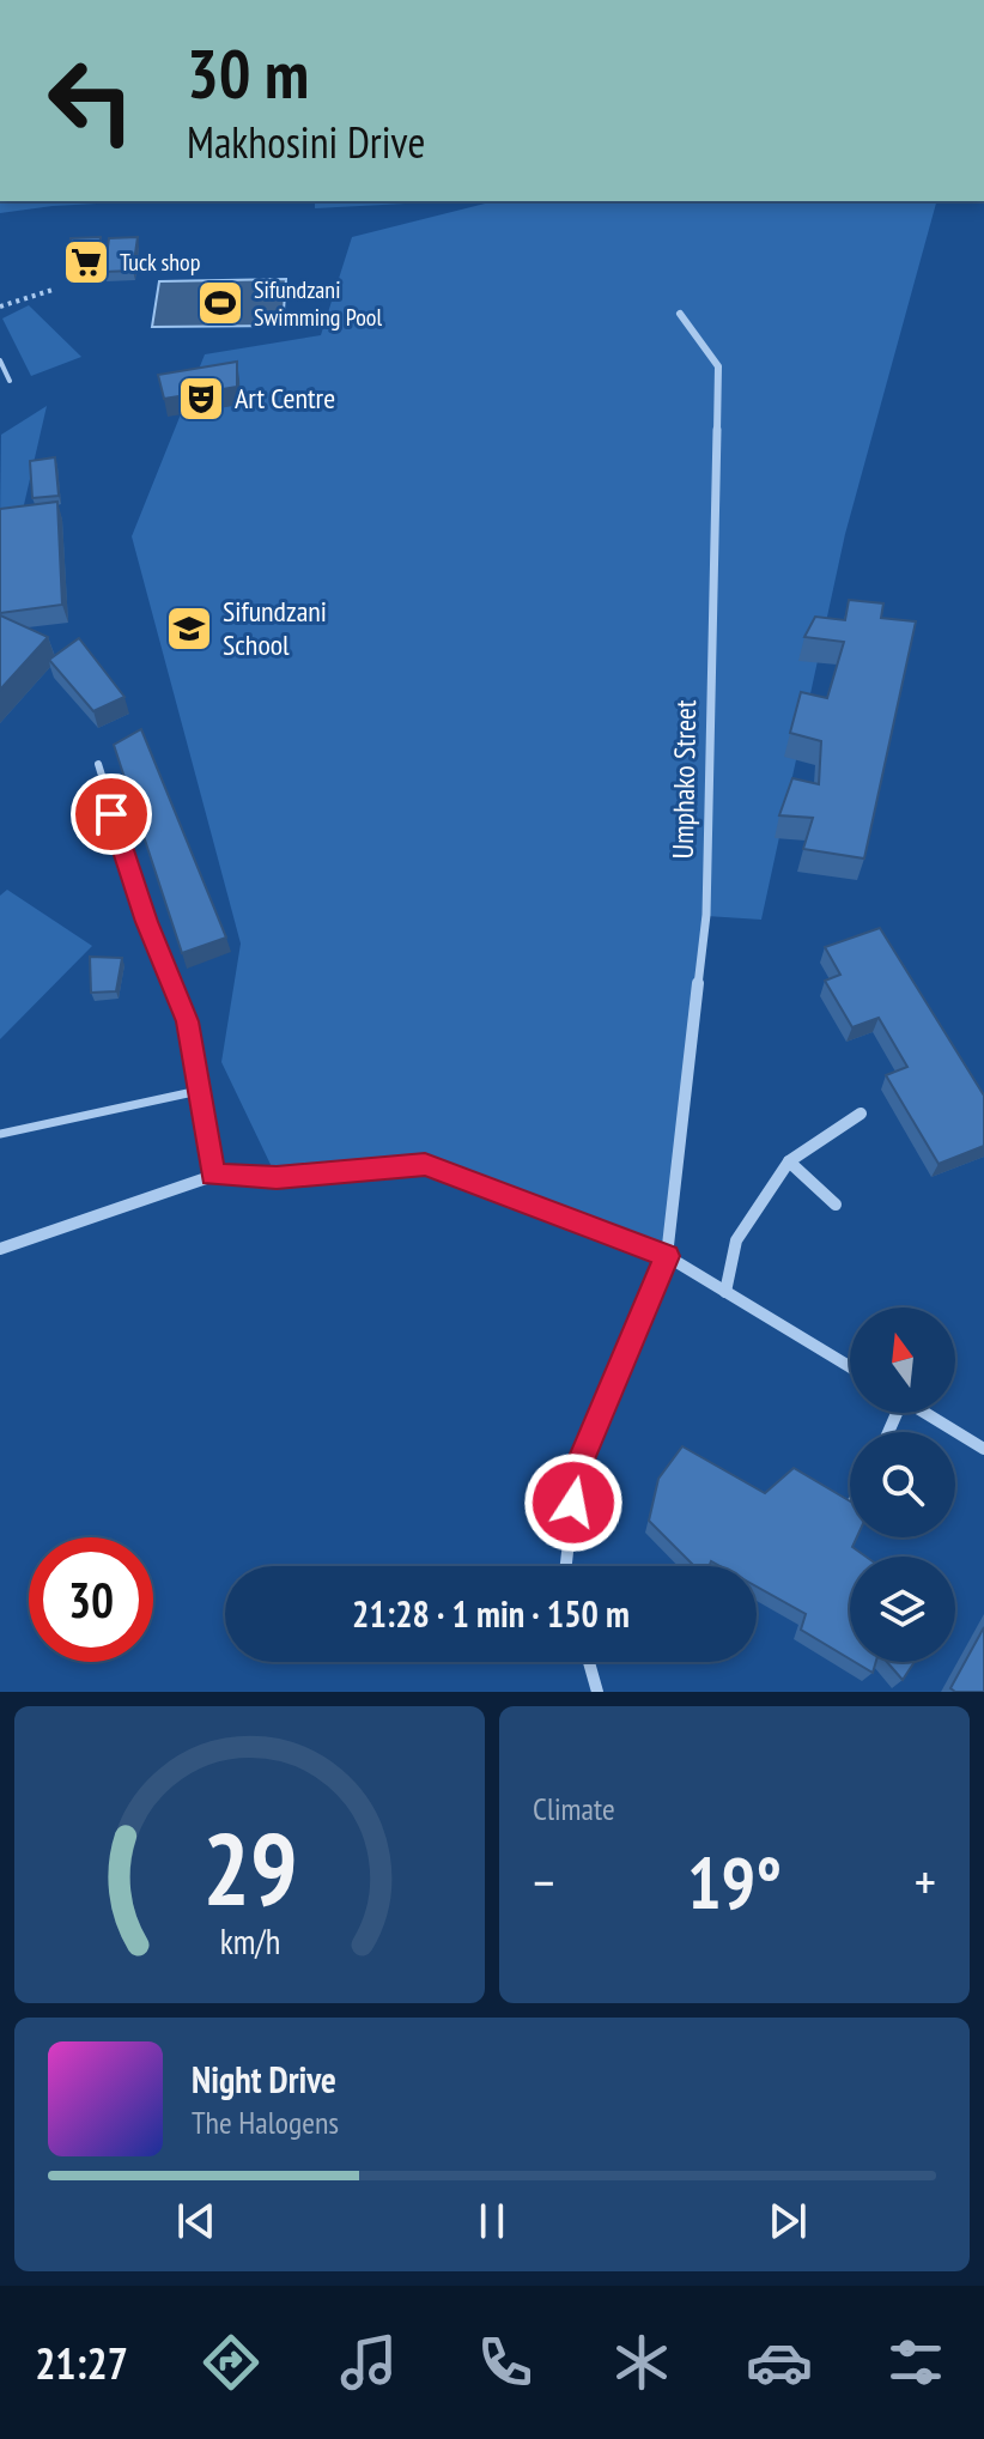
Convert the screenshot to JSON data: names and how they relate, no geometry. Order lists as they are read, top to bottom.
{
  "streets": {
    "street": ["Umphako Street"]
  },
  "places": {
    "supermarket": ["Tuck shop"],
    "sports": ["Sifundzani Swimming Pool"],
    "theatre": ["Art Centre"],
    "school or university": ["Sifundzani School"]
  },
  "north": "top",
  "page": {
    "turn": ["30 m", "Makhosini Drive"],
    "limit": "30",
    "trip": "21:28 · 1 min · 150 m",
    "tile": "Climate",
    "heat": ["−", "19°", "+"],
    "song": ["Night Drive", "The Halogens"],
    "tabs": "21:27",
    "gauge": ["29", "km/h"]
  }
}
